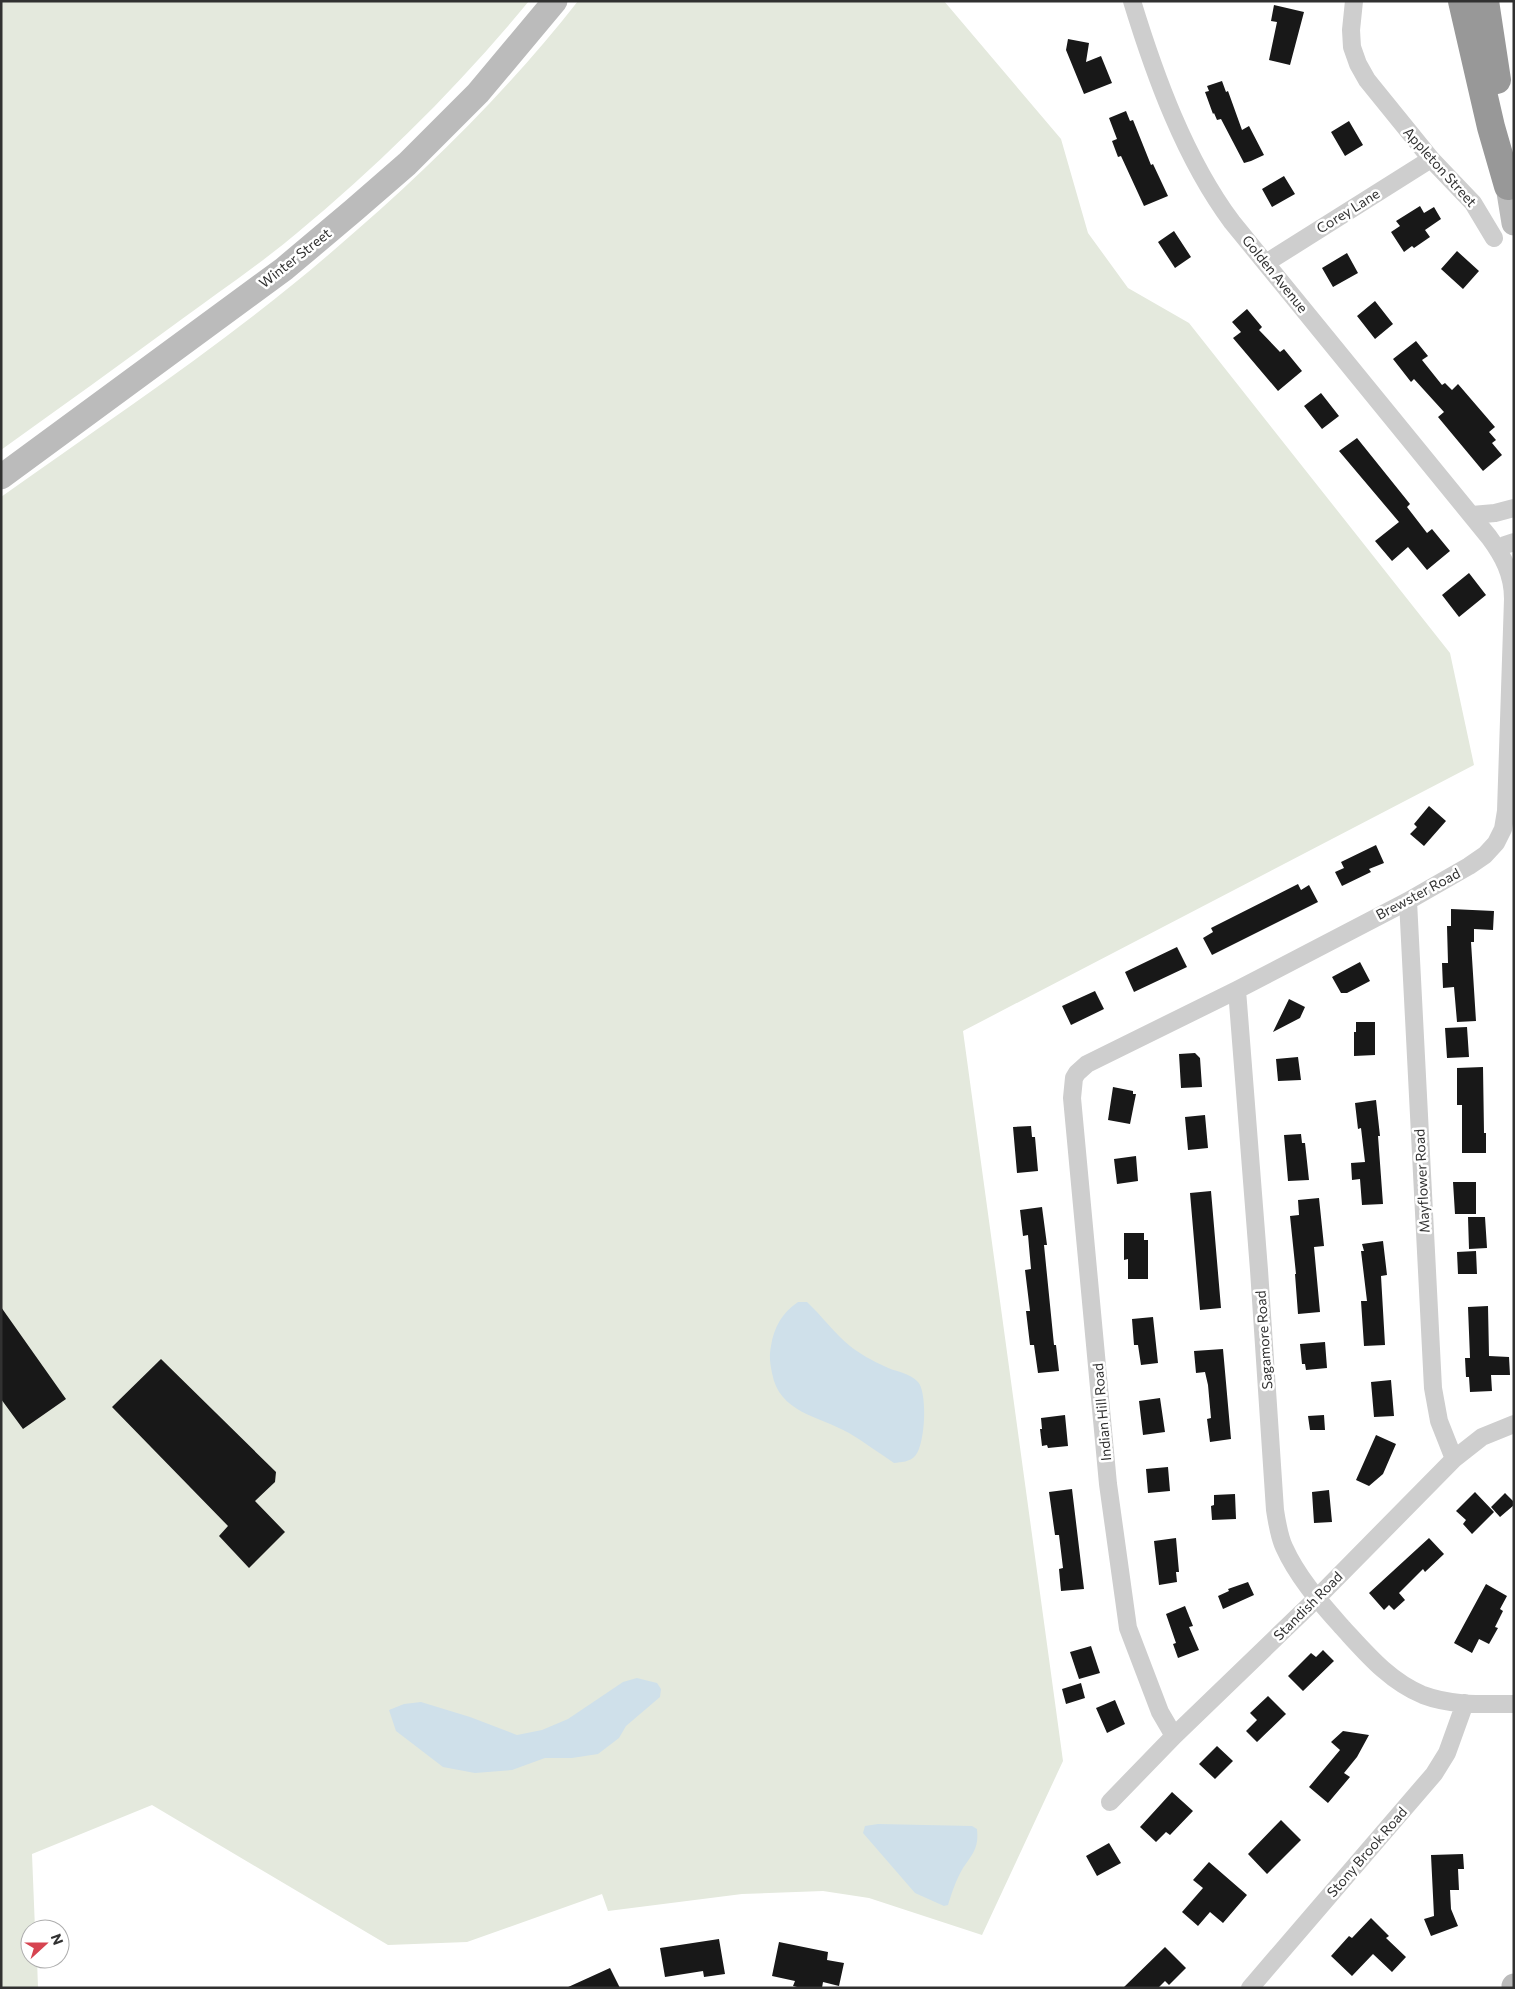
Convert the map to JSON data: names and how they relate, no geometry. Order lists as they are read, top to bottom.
{
  "streets": {
    "main road": ["Winter Street"],
    "street": [
      "Appleton Street",
      "Corey Lane",
      "Golden Avenue",
      "Brewster Road",
      "Mayflower Road",
      "Sagamore Road",
      "Indian Hill Road",
      "Standish Road",
      "Stony Brook Road"
    ]
  },
  "crossings": [
    ["Appleton Street", "Corey Lane"],
    ["Corey Lane", "Golden Avenue"],
    ["Golden Avenue", "Brewster Road"],
    ["Brewster Road", "Mayflower Road"],
    ["Brewster Road", "Sagamore Road"],
    ["Brewster Road", "Indian Hill Road"],
    ["Mayflower Road", "Standish Road"],
    ["Sagamore Road", "Standish Road"],
    ["Sagamore Road", "Stony Brook Road"],
    ["Indian Hill Road", "Standish Road"]
  ],
  "north": "right"
}
